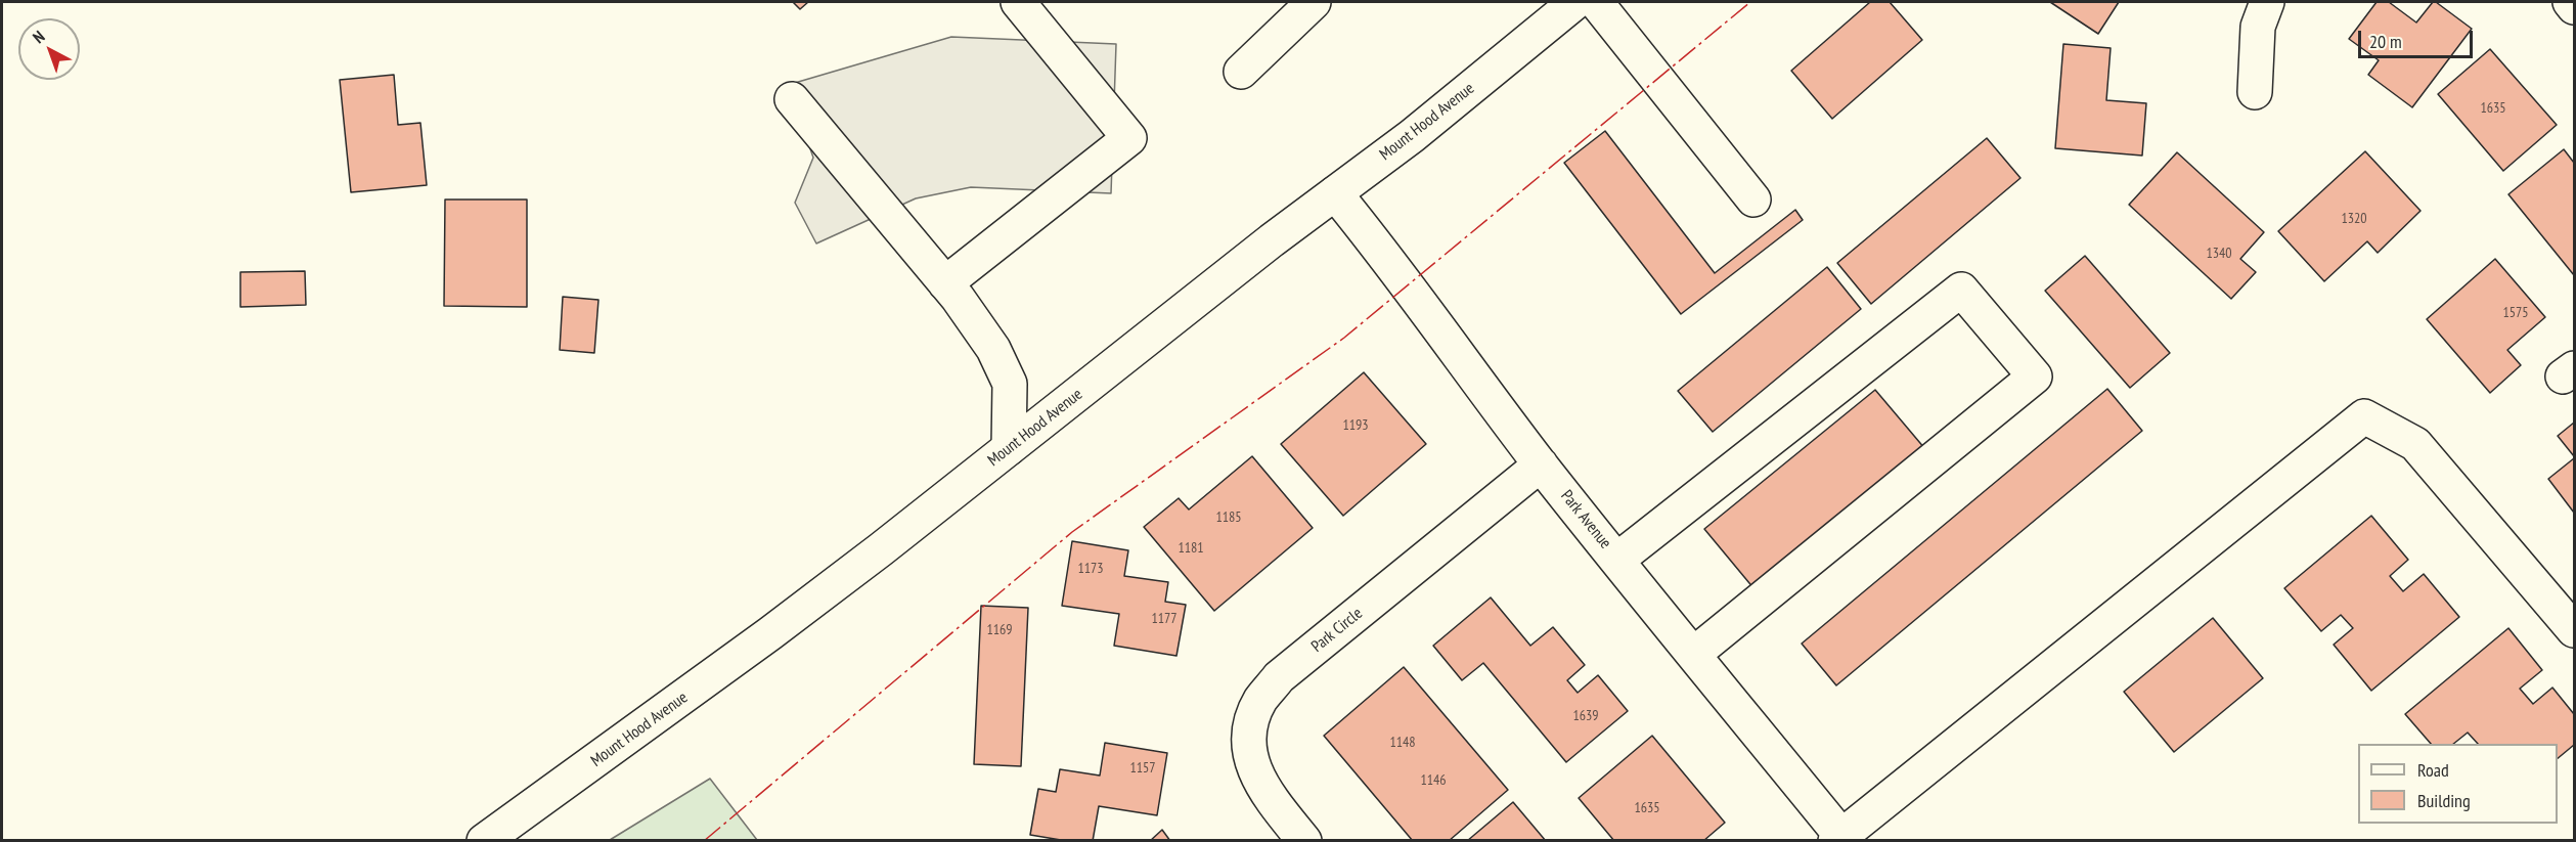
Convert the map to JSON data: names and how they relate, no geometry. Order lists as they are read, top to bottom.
{
  "streets": {
    "street": ["Mount Hood Avenue", "Park Avenue", "Park Circle"]
  },
  "crossings": [
    ["Mount Hood Avenue", "Park Avenue"],
    ["Park Avenue", "Park Circle"]
  ],
  "house_numbers": [
    "1635",
    "1320",
    "1340",
    "1575",
    "1193",
    "1185",
    "1181",
    "1173",
    "1177",
    "1169",
    "1639",
    "1148",
    "1157",
    "1146",
    "1635"
  ],
  "legend": ["Road", "Building"],
  "scale_bar": "20 m",
  "north": "top left"
}
